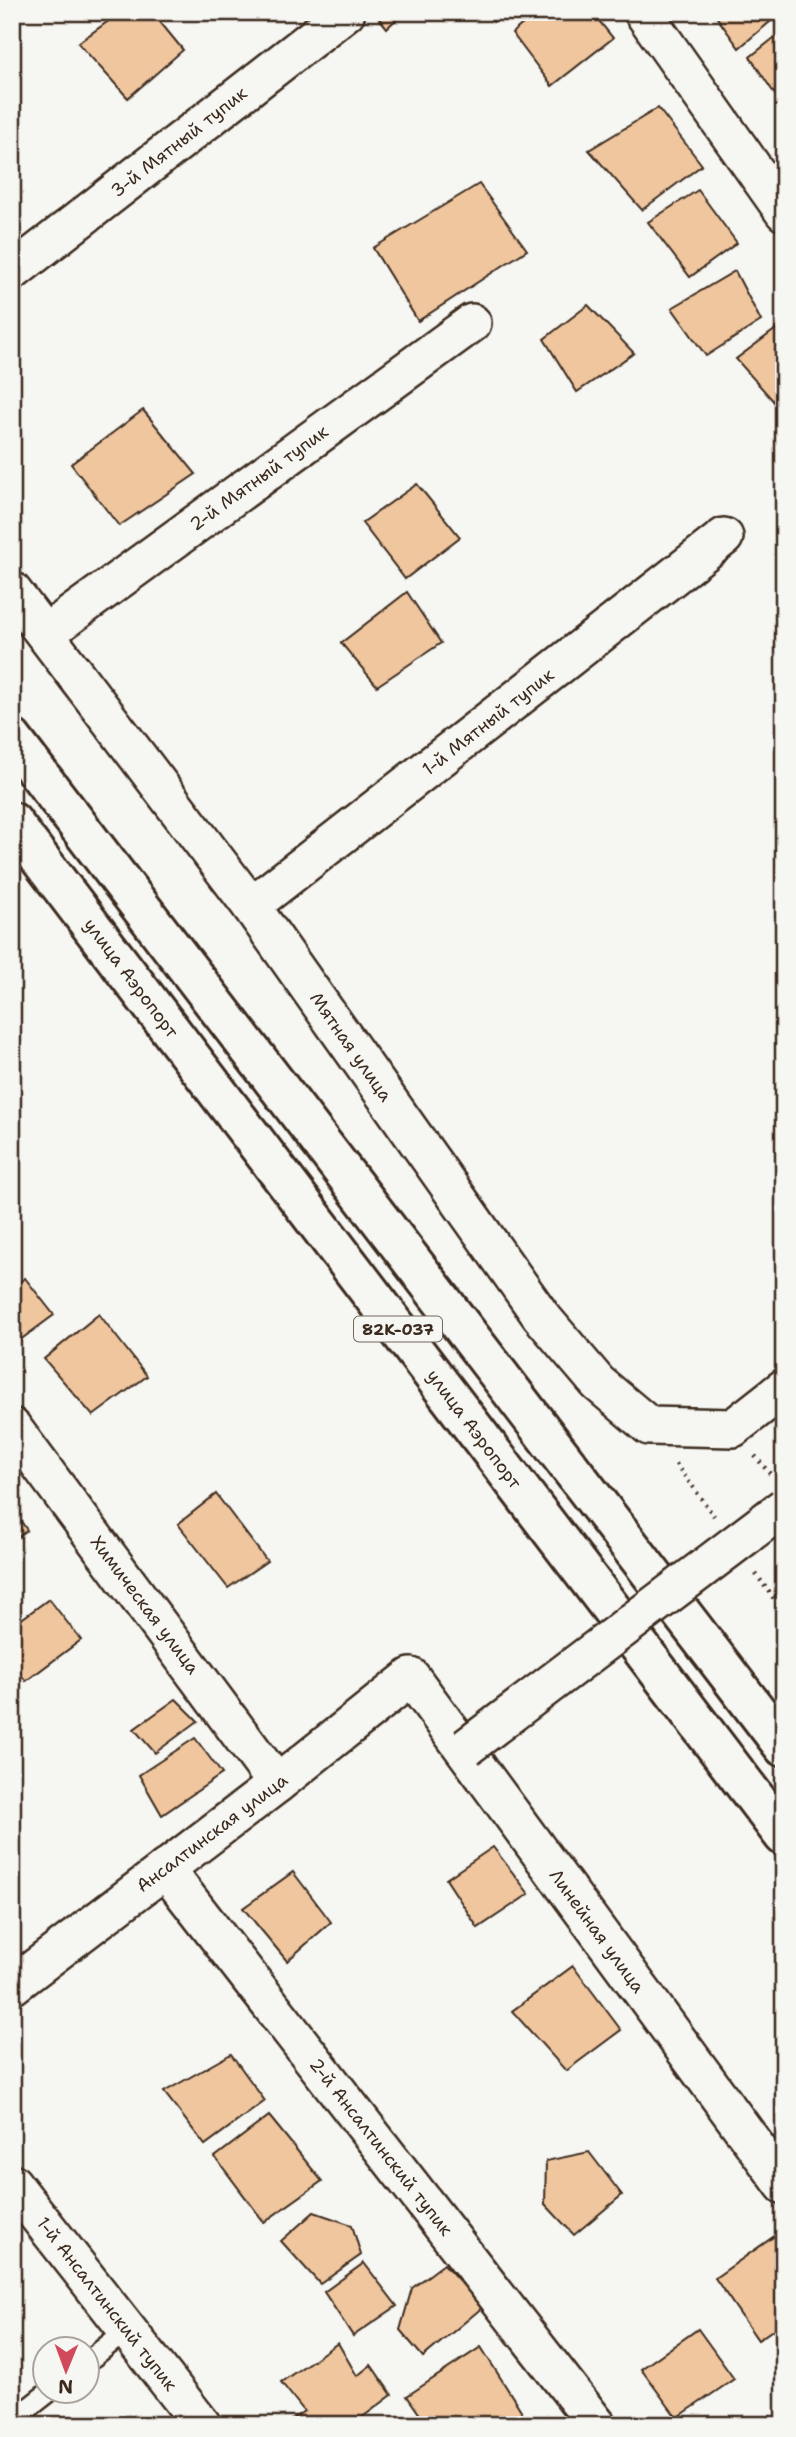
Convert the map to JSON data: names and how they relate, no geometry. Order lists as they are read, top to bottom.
{
  "streets": {
    "main road": ["улица Аэропорт", "82К-037"],
    "street": [
      "3-й Мятный тупик",
      "2-й Мятный тупик",
      "1-й Мятный тупик",
      "Мятная улица",
      "Химическая улица",
      "Ансалтинская улица",
      "Линейная улица",
      "2-й Ансалтинский тупик",
      "1-й Ансалтинский тупик"
    ]
  },
  "crossings": [
    ["2-й Мятный тупик", "Мятная улица"],
    ["1-й Мятный тупик", "Мятная улица"],
    ["Химическая улица", "Ансалтинская улица"],
    ["Ансалтинская улица", "Линейная улица"],
    ["Ансалтинская улица", "2-й Ансалтинский тупик"]
  ],
  "north": "bottom"
}
